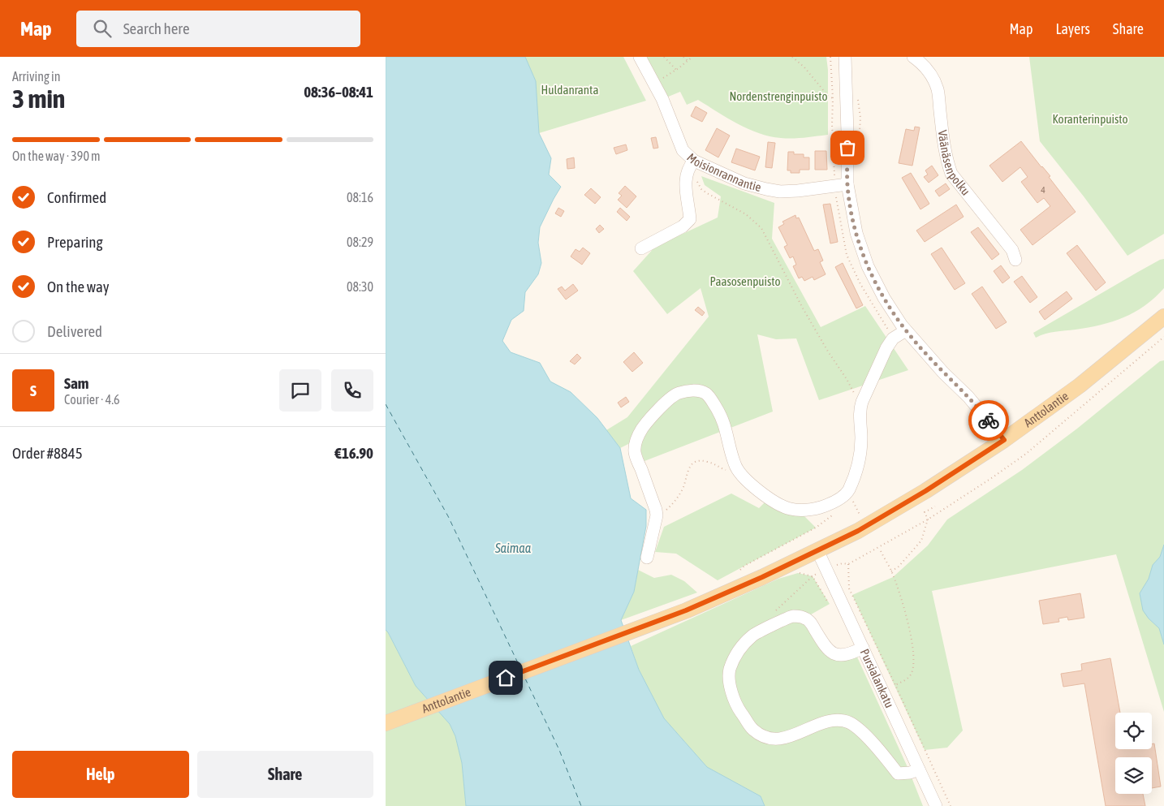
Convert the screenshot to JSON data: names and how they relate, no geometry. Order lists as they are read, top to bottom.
{
  "streets": {
    "main road": ["Anttolantie"],
    "street": ["Väänäsenpolku", "Moisionrannantie", "Pursialankatu"]
  },
  "crossings": [
    ["Anttolantie", "Pursialankatu"]
  ],
  "water": ["Saimaa"],
  "parks": [
    "Huldanranta",
    "Nordenstrenginpuisto",
    "Koranterinpuisto",
    "Paasosenpuisto"
  ],
  "house_numbers": ["4"],
  "page": {
    "header": "Map",
    "search": "Search here",
    "nav": ["Map", "Layers", "Share"],
    "heading": ["3 min", "Arriving in", "08:36–08:41"],
    "panel": [
      "Sam",
      "Courier · 4.6",
      "Order #8845",
      "€16.90"
    ],
    "bar": "On the way · 390 m",
    "list": [
      ["Confirmed", "08:16"],
      ["Preparing", "08:29"],
      ["On the way", "08:30"],
      "Delivered"
    ],
    "round": "S",
    "buttons": ["Help", "Share"]
  }
}
